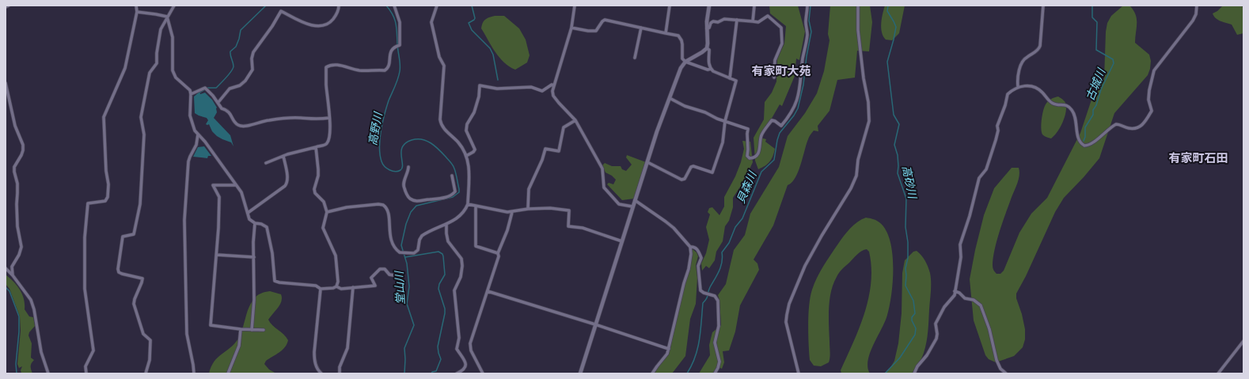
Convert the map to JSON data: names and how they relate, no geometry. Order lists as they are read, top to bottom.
{
  "districts": ["有家町大苑", "有家町石田"],
  "water": [
    "古城川",
    "高野川",
    "高砂川",
    "貝森川",
    "堂山川"
  ]
}
